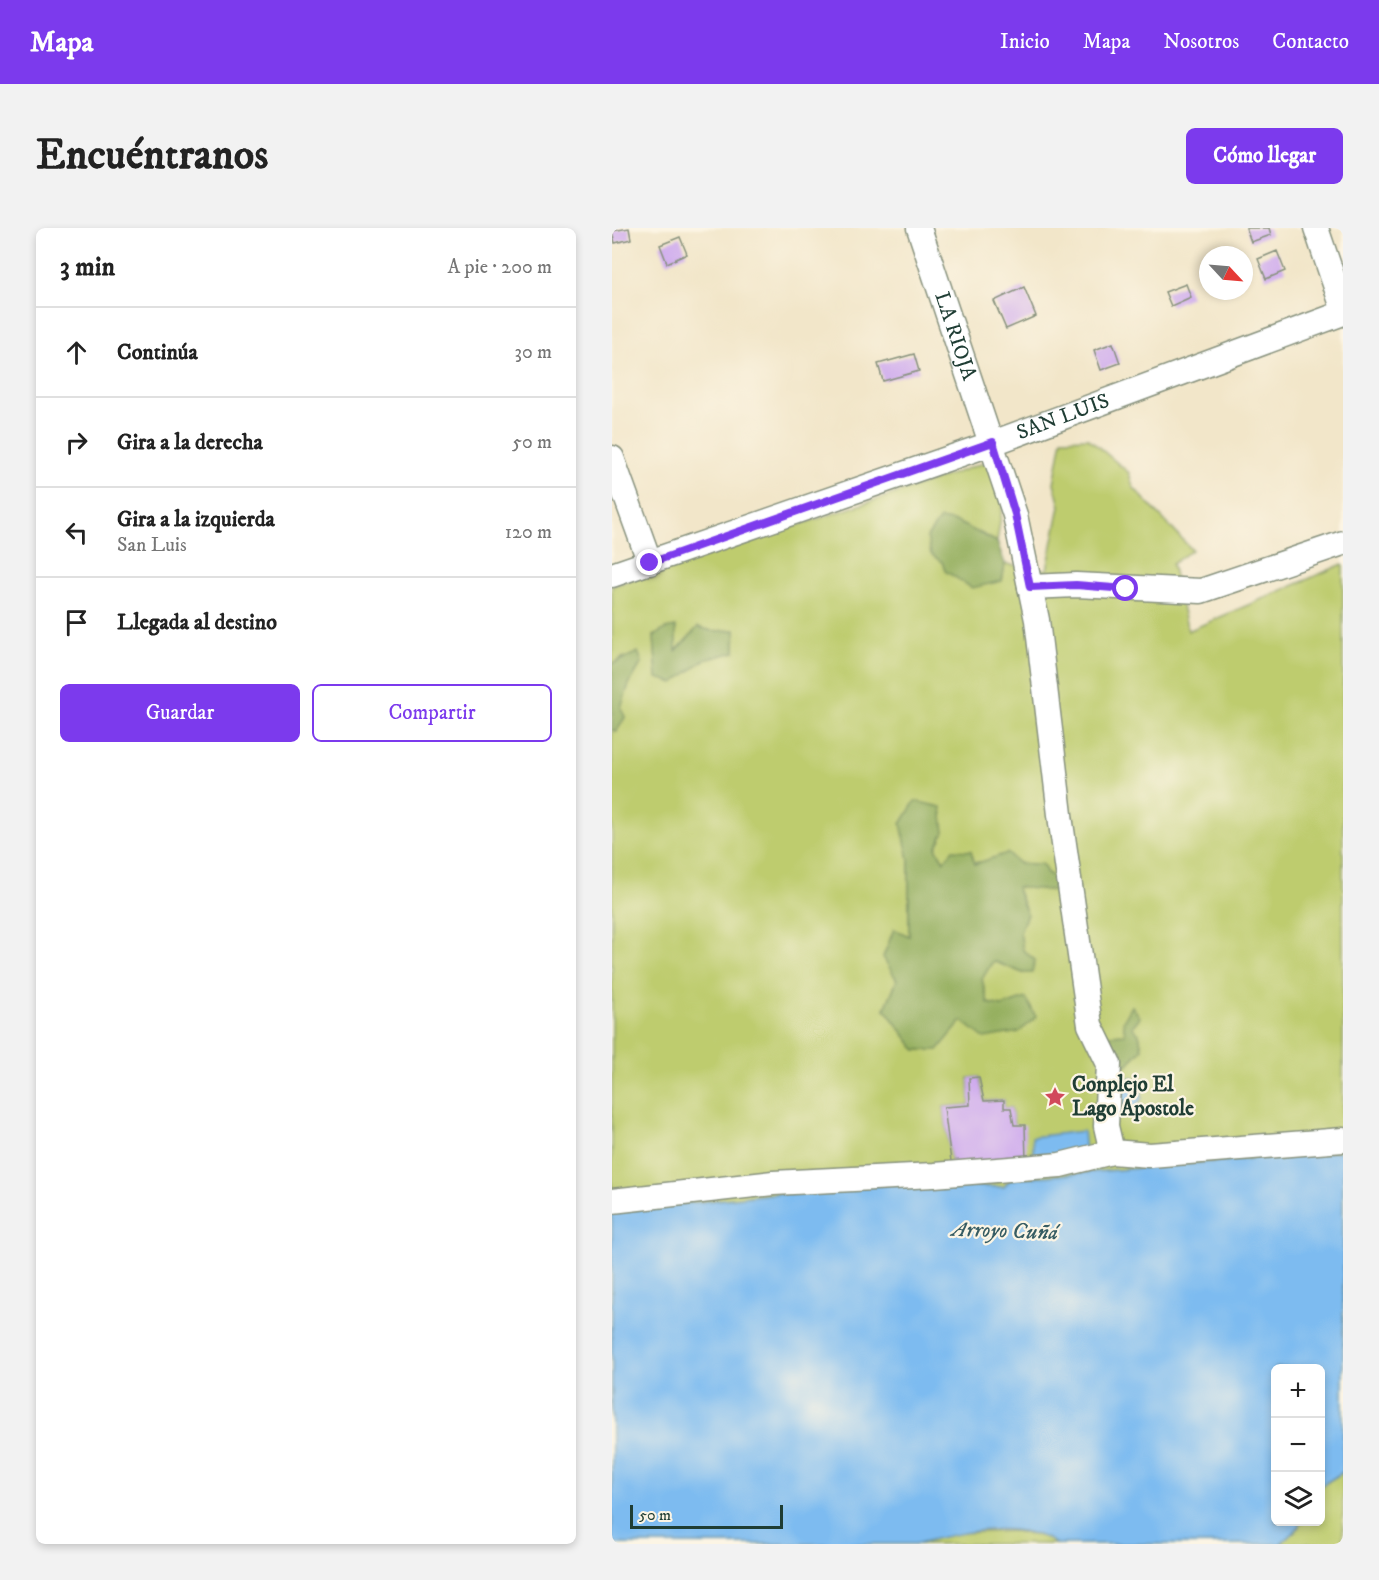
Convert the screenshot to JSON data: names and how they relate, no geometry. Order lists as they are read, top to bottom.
{
  "streets": {
    "street": ["LA RIOJA", "SAN LUIS"]
  },
  "crossings": [
    ["LA RIOJA", "SAN LUIS"]
  ],
  "water": ["Arroyo Cuñá"],
  "places": {
    "place": ["Conplejo El Lago Apostole"]
  },
  "scale_bar": "50 m",
  "north": "bottom right",
  "page": {
    "header": "Mapa",
    "nav": [
      "Inicio",
      "Mapa",
      "Nosotros",
      "Contacto"
    ],
    "buttons": [
      "Cómo llegar",
      ["Guardar", "Compartir"]
    ],
    "title": "Encuéntranos",
    "heading": ["3 min", "A pie · 200 m"],
    "list": [
      ["Continúa", "30 m"],
      ["Gira a la derecha", "50 m"],
      ["Gira a la izquierda", "San Luis", "120 m"],
      "Llegada al destino"
    ],
    "map_buttons": ["+", "−"],
    "scale": "50 m"
  }
}
